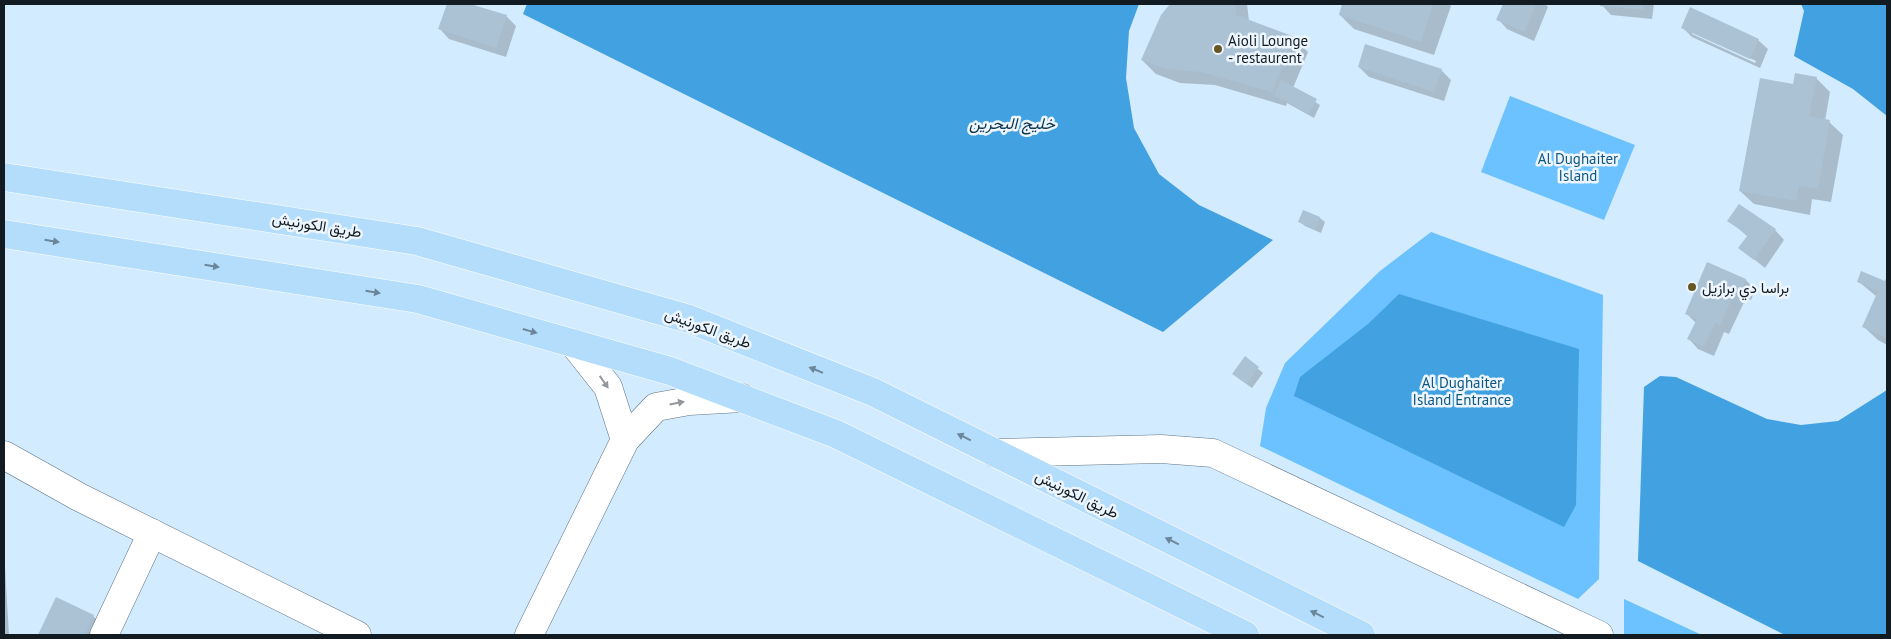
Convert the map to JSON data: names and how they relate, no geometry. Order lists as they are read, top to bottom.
{
  "streets": {
    "main road": ["طريق الكورنيش"]
  },
  "water": ["خليج البحرين"],
  "parks": ["Al Dughaiter Island", "Al Dughaiter Island Entrance"],
  "places": ["Aioli Lounge - restaurent", "براسا دي برازيل"]
}
